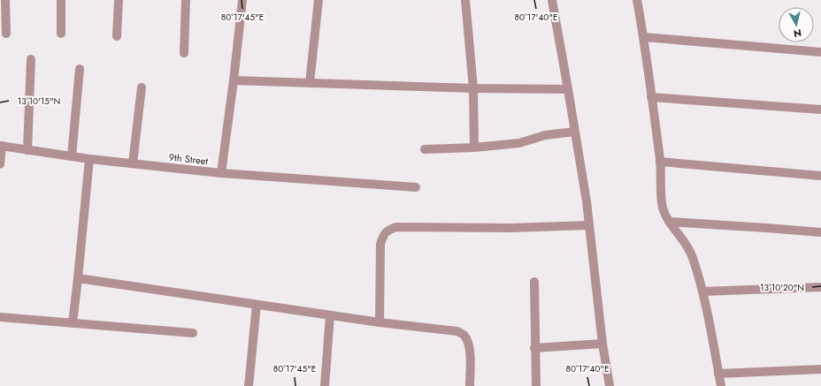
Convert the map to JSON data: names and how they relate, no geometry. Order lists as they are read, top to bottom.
{
  "streets": {
    "street": ["9th Street"]
  },
  "north": "bottom",
  "coordinates": [
    "80°17'45\"E",
    "80°17'40\"E",
    "13°10'15\"N",
    "13°10'20\"N"
  ]
}
